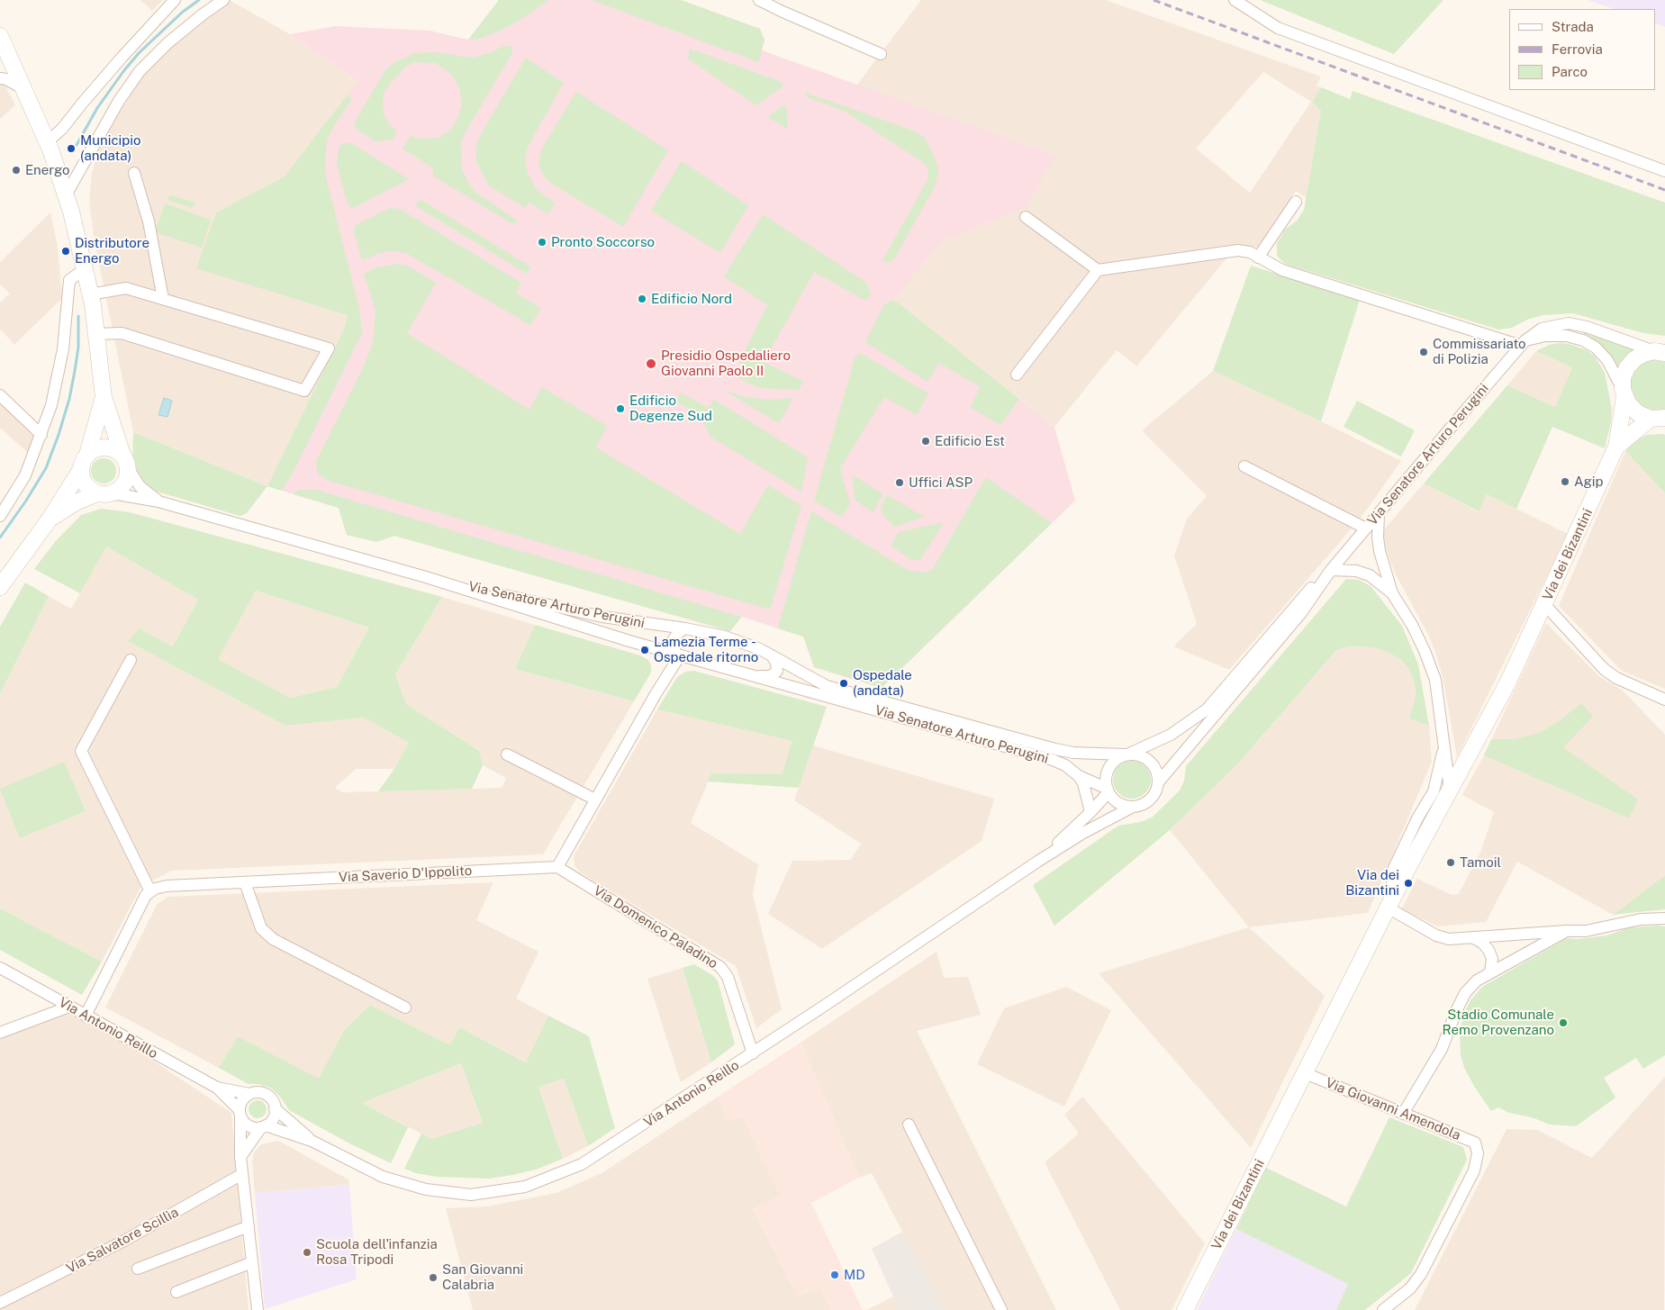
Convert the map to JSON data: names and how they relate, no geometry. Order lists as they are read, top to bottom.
{
  "streets": {
    "street": [
      "Via Senatore Arturo Perugini",
      "Via dei Bizantini",
      "Via Saverio D'Ippolito",
      "Via Domenico Paladino",
      "Via Antonio Reillo",
      "Via Giovanni Amendola",
      "Via Salvatore Scillìa"
    ]
  },
  "crossings": [
    ["Via Senatore Arturo Perugini", "Via dei Bizantini"],
    ["Via Senatore Arturo Perugini", "Via Antonio Reillo"],
    ["Via dei Bizantini", "Via Giovanni Amendola"],
    ["Via Saverio D'Ippolito", "Via Domenico Paladino"],
    ["Via Domenico Paladino", "Via Antonio Reillo"]
  ],
  "places": [
    "Municipio (andata)",
    "Energo",
    "Pronto Soccorso",
    "Distributore Energo",
    "Edificio Nord",
    "Commissariato di Polizia",
    "Presidio Ospedaliero Giovanni Paolo II",
    "Edificio Degenze Sud",
    "Edificio Est",
    "Agip",
    "Uffici ASP",
    "Lamezia Terme - Ospedale ritorno",
    "Ospedale (andata)",
    "Tamoil",
    "Via dei Bizantini",
    "Stadio Comunale Remo Provenzano",
    "Scuola dell'infanzia Rosa Tripodi",
    "MD",
    "San Giovanni Calabria"
  ],
  "legend": ["Strada", "Ferrovia", "Parco"]
}
